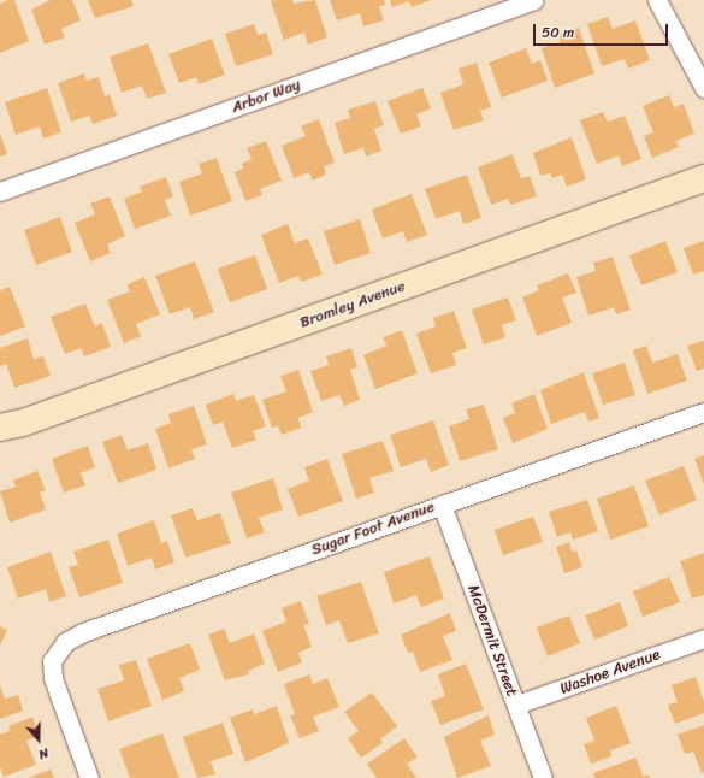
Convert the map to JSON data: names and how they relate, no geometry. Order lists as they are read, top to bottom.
{
  "streets": {
    "street": [
      "Arbor Way",
      "Bromley Avenue",
      "Sugar Foot Avenue",
      "McDermit Street",
      "Washoe Avenue"
    ]
  },
  "crossings": [
    ["Sugar Foot Avenue", "McDermit Street"],
    ["McDermit Street", "Washoe Avenue"]
  ],
  "scale_bar": "50 m",
  "north": "bottom"
}
